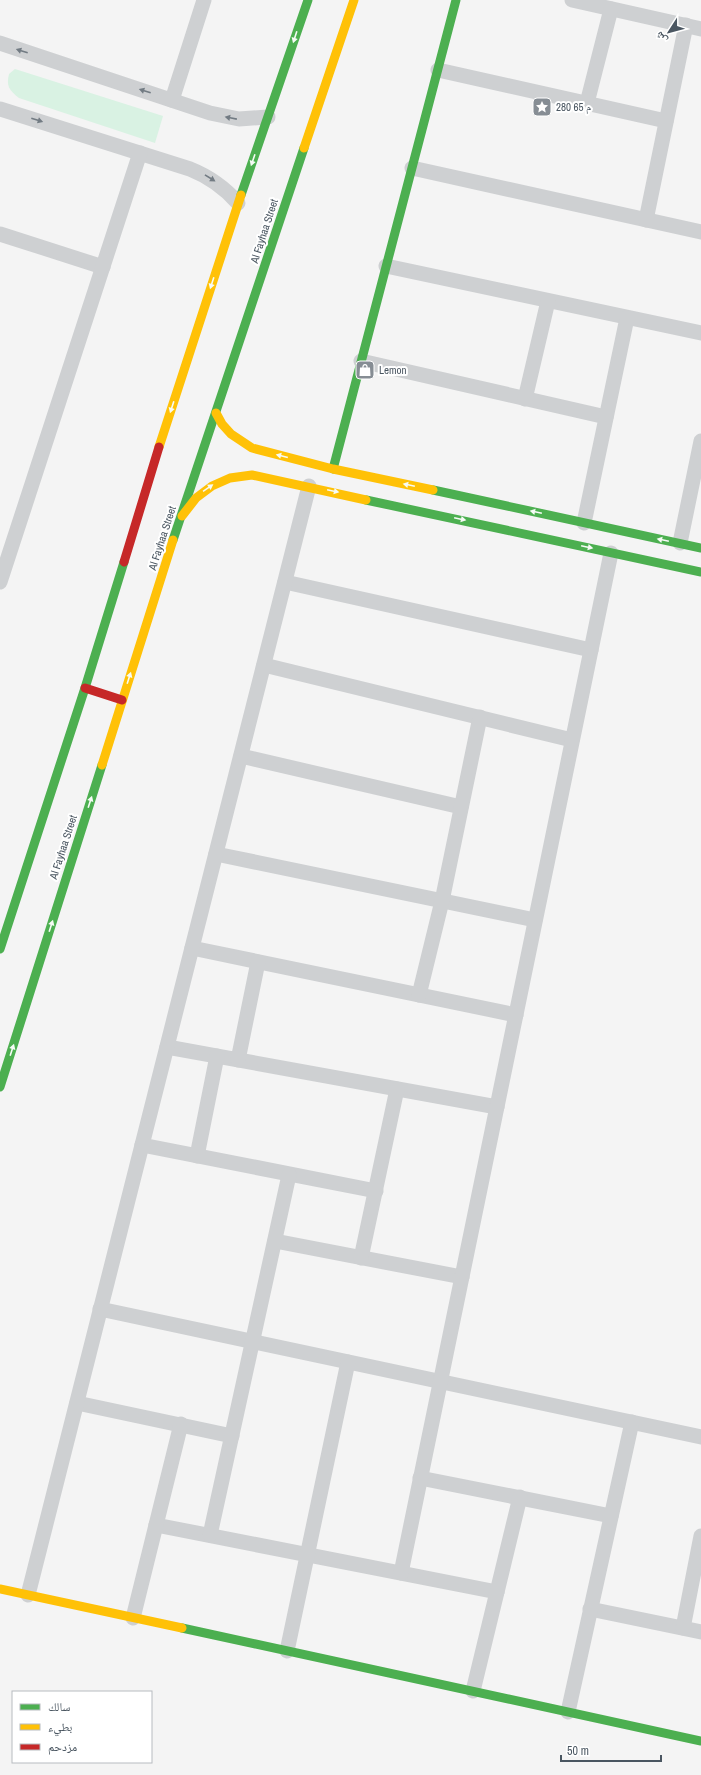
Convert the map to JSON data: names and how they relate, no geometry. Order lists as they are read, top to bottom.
{
  "streets": {
    "main road": ["Al Fayhaa Street"]
  },
  "places": {
    "place": ["280 م 65"],
    "shop": ["Lemon"]
  },
  "legend": ["سالك", "بطيء", "مزدحم"],
  "scale_bar": "50 m",
  "north": "bottom left"
}
